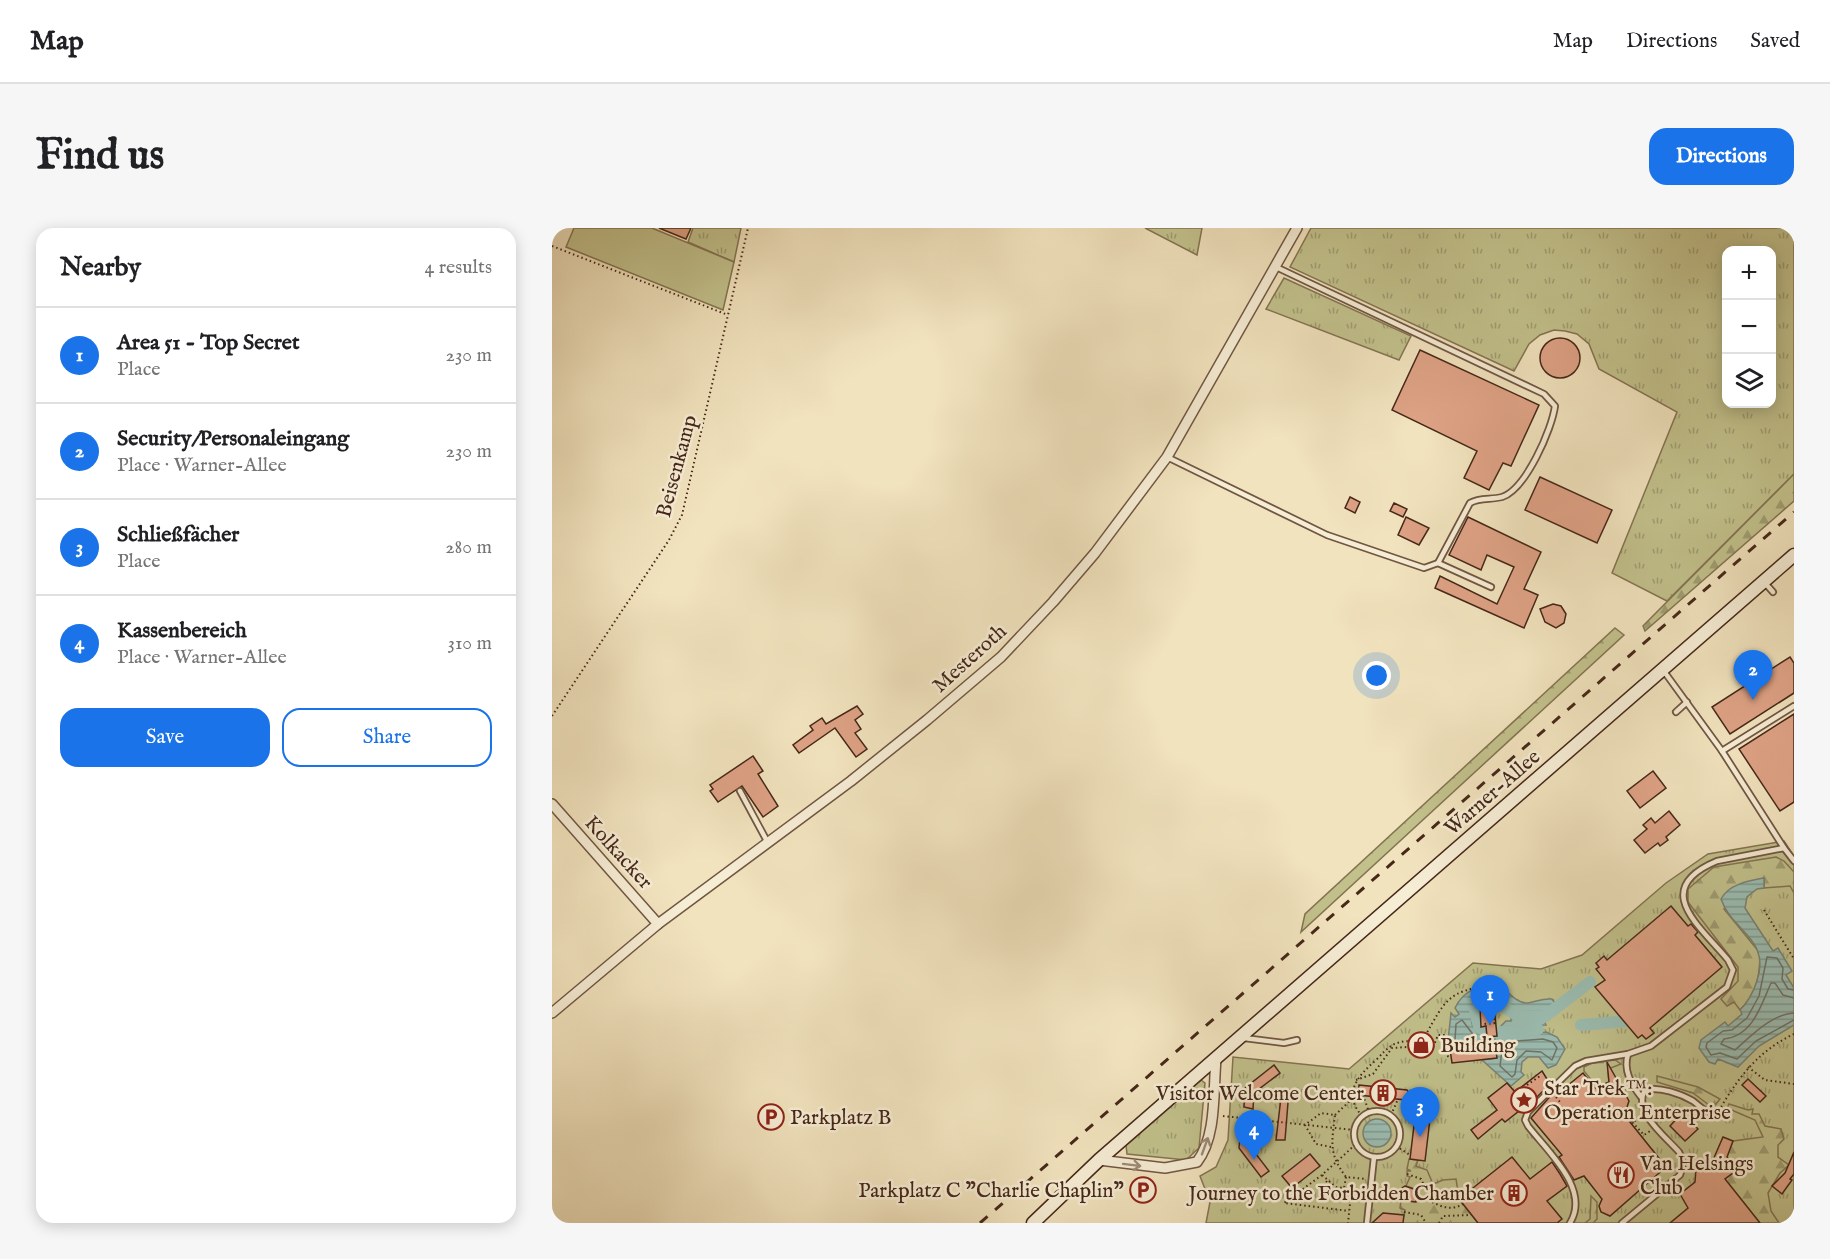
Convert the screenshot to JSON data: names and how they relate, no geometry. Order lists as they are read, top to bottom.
{
  "streets": {
    "street": ["Mesteroth", "Warner-Allee", "Kolkacker"],
    "path": ["Beisenkamp"]
  },
  "crossings": [
    ["Mesteroth", "Kolkacker"]
  ],
  "places": {
    "shop": ["Building"],
    "building": ["Visitor Welcome Center", "Journey to the Forbidden Chamber"],
    "place": ["Star Trek™: Operation Enterprise"],
    "parking": ["Parkplatz B", "Parkplatz C \"Charlie Chaplin\""],
    "restaurant": ["Van Helsings Club"]
  },
  "page": {
    "header": "Map",
    "nav": ["Map", "Directions", "Saved"],
    "buttons": [
      "Directions",
      ["Save", "Share"]
    ],
    "title": "Find us",
    "heading": ["Nearby", "4 results"],
    "map_buttons": ["+", "−"],
    "list": [
      {
        "mark": "1",
        "name": "Area 51 - Top Secret",
        "note": "Place",
        "value": "230 m"
      },
      {
        "mark": "2",
        "name": "Security/Personaleingang",
        "note": "Place · Warner-Allee",
        "value": "230 m"
      },
      {
        "mark": "3",
        "name": "Schließfächer",
        "note": "Place",
        "value": "280 m"
      },
      {
        "mark": "4",
        "name": "Kassenbereich",
        "note": "Place · Warner-Allee",
        "value": "310 m"
      }
    ],
    "pins": [
      "2",
      "1",
      "3",
      "4"
    ]
  }
}
